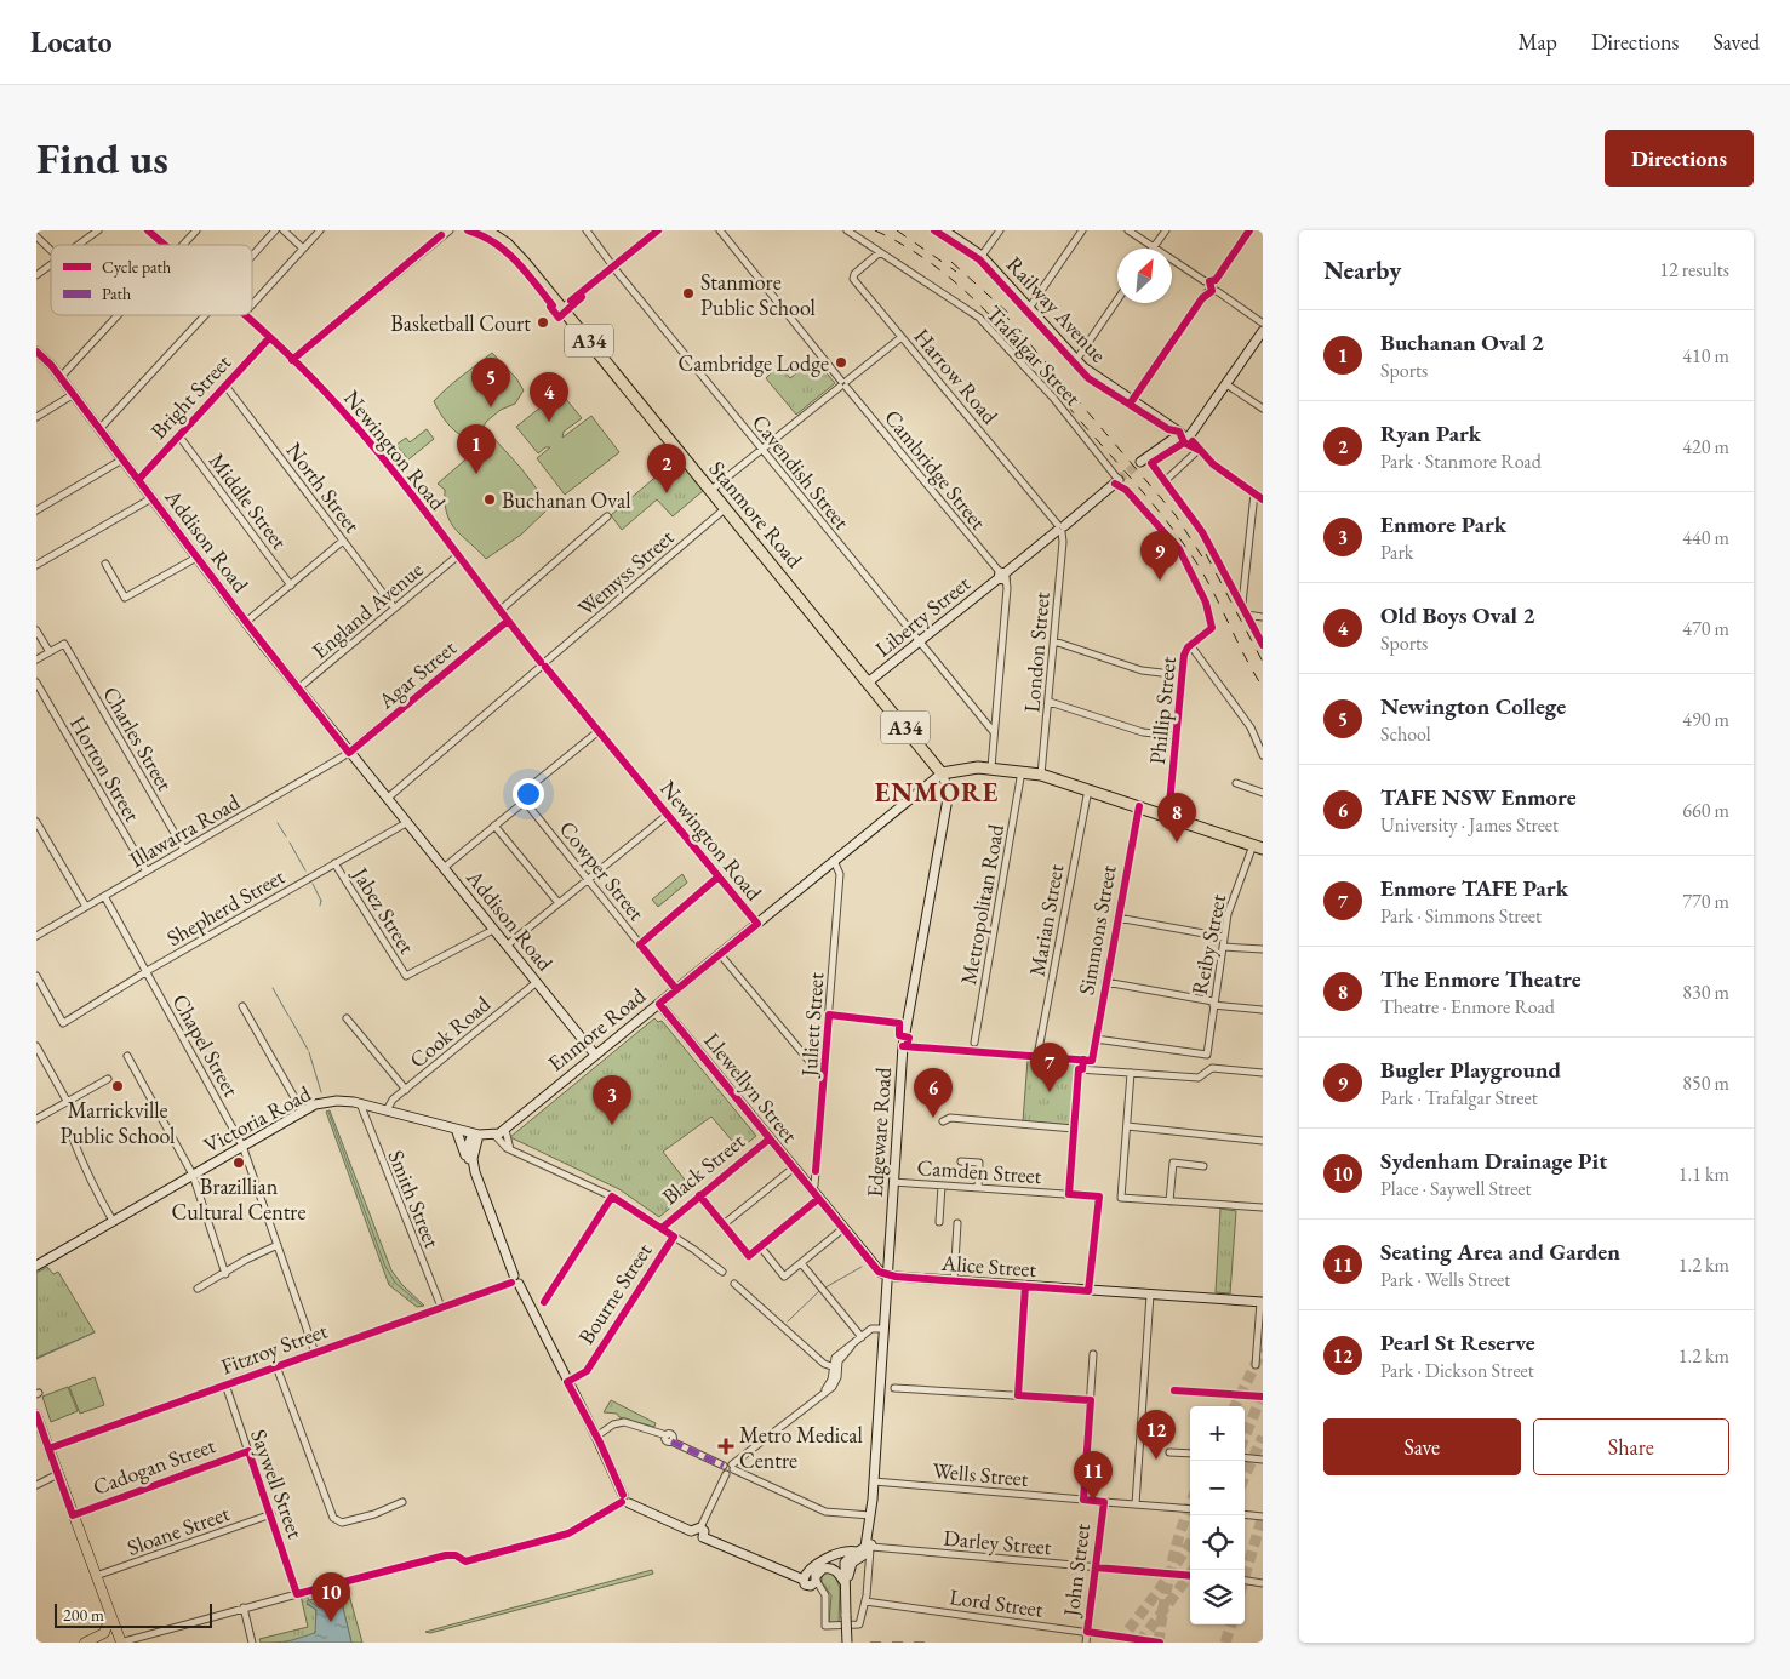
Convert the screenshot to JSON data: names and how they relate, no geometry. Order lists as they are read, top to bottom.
{
  "streets": {
    "highway": ["A34", "Stanmore Road", "Enmore Road"],
    "main road": [
      "Railway Avenue",
      "Addison Road",
      "Liberty Street",
      "Llewellyn Street",
      "Victoria Road",
      "Edgeware Road",
      "Alice Street"
    ],
    "street": [
      "Trafalgar Street",
      "Harrow Road",
      "Bright Street",
      "Newington Road",
      "Cambridge Street",
      "Cavendish Street",
      "North Street",
      "Middle Street",
      "Wemyss Street",
      "England Avenue",
      "London Street",
      "Agar Street",
      "Phillip Street",
      "Charles Street",
      "Horton Street",
      "Illawarra Road",
      "Cowper Street",
      "Metropolitan Road",
      "Shepherd Street",
      "Jabez Street",
      "Marian Street",
      "Simmons Street",
      "Reiby Street",
      "Juliett Street",
      "Cook Road",
      "Chapel Street",
      "Black Street",
      "Camden Street",
      "Smith Street",
      "Bourne Street",
      "Fitzroy Street",
      "Cadogan Street",
      "Wells Street",
      "Saywell Street",
      "Sloane Street",
      "Darley Street",
      "John Street",
      "Lord Street"
    ]
  },
  "crossings": [
    ["Trafalgar Street", "Harrow Road"],
    ["Trafalgar Street", "Liberty Street"],
    ["Trafalgar Street", "Phillip Street"],
    ["Harrow Road", "Liberty Street"],
    ["Harrow Road", "London Street"],
    ["Bright Street", "Newington Road"],
    ["Bright Street", "North Street"],
    ["Bright Street", "Middle Street"],
    ["Bright Street", "Addison Road"],
    ["Newington Road", "Wemyss Street"],
    ["Newington Road", "England Avenue"],
    ["Newington Road", "Agar Street"],
    ["Newington Road", "Enmore Road"],
    ["Cambridge Street", "Liberty Street"],
    ["Cavendish Street", "Liberty Street"],
    ["North Street", "England Avenue"],
    ["Stanmore Road", "Wemyss Street"],
    ["Stanmore Road", "Liberty Street"],
    ["Stanmore Road", "Enmore Road"],
    ["Addison Road", "Wemyss Street"],
    ["Addison Road", "England Avenue"],
    ["Addison Road", "Agar Street"],
    ["Addison Road", "Illawarra Road"],
    ["Addison Road", "Shepherd Street"],
    ["Addison Road", "Jabez Street"],
    ["Addison Road", "Enmore Road"],
    ["Addison Road", "Cook Road"],
    ["Liberty Street", "London Street"],
    ["London Street", "Enmore Road"],
    ["Agar Street", "Illawarra Road"],
    ["Phillip Street", "Enmore Road"],
    ["Charles Street", "Illawarra Road"],
    ["Horton Street", "Illawarra Road"],
    ["Illawarra Road", "Chapel Street"],
    ["Cowper Street", "Enmore Road"],
    ["Metropolitan Road", "Enmore Road"],
    ["Shepherd Street", "Jabez Street"],
    ["Shepherd Street", "Chapel Street"],
    ["Marian Street", "Simmons Street"],
    ["Marian Street", "Enmore Road"],
    ["Simmons Street", "Reiby Street"],
    ["Simmons Street", "Enmore Road"],
    ["Reiby Street", "Enmore Road"],
    ["Juliett Street", "Enmore Road"],
    ["Juliett Street", "Llewellyn Street"],
    ["Enmore Road", "Llewellyn Street"],
    ["Enmore Road", "Victoria Road"],
    ["Cook Road", "Victoria Road"],
    ["Chapel Street", "Victoria Road"],
    ["Chapel Street", "Fitzroy Street"],
    ["Llewellyn Street", "Edgeware Road"],
    ["Llewellyn Street", "Black Street"],
    ["Llewellyn Street", "Alice Street"],
    ["Victoria Road", "Smith Street"],
    ["Edgeware Road", "Camden Street"],
    ["Edgeware Road", "Alice Street"],
    ["Edgeware Road", "Wells Street"],
    ["Camden Street", "Alice Street"],
    ["Smith Street", "Fitzroy Street"],
    ["Fitzroy Street", "Saywell Street"],
    ["Cadogan Street", "Saywell Street"],
    ["Saywell Street", "Sloane Street"],
    ["Darley Street", "John Street"],
    ["John Street", "Lord Street"]
  ],
  "districts": ["ENMORE"],
  "places": {
    "other": [
      "Stanmore Public School",
      "Basketball Court",
      "Cambridge Lodge",
      "Buchanan Oval",
      "Marrickville Public School",
      "Brazillian Cultural Centre"
    ],
    "health": ["Metro Medical Centre"]
  },
  "legend": ["Cycle path", "Path"],
  "scale_bar": "200 m",
  "north": "top right",
  "page": {
    "header": "Locato",
    "nav": ["Map", "Directions", "Saved"],
    "buttons": [
      "Directions",
      ["Save", "Share"]
    ],
    "title": "Find us",
    "heading": ["Nearby", "12 results"],
    "list": [
      {
        "mark": "1",
        "name": "Buchanan Oval 2",
        "note": "Sports",
        "value": "410 m"
      },
      {
        "mark": "2",
        "name": "Ryan Park",
        "note": "Park · Stanmore Road",
        "value": "420 m"
      },
      {
        "mark": "3",
        "name": "Enmore Park",
        "note": "Park",
        "value": "440 m"
      },
      {
        "mark": "4",
        "name": "Old Boys Oval 2",
        "note": "Sports",
        "value": "470 m"
      },
      {
        "mark": "5",
        "name": "Newington College",
        "note": "School",
        "value": "490 m"
      },
      {
        "mark": "6",
        "name": "TAFE NSW Enmore",
        "note": "University · James Street",
        "value": "660 m"
      },
      {
        "mark": "7",
        "name": "Enmore TAFE Park",
        "note": "Park · Simmons Street",
        "value": "770 m"
      },
      {
        "mark": "8",
        "name": "The Enmore Theatre",
        "note": "Theatre · Enmore Road",
        "value": "830 m"
      },
      {
        "mark": "9",
        "name": "Bugler Playground",
        "note": "Park · Trafalgar Street",
        "value": "850 m"
      },
      {
        "mark": "10",
        "name": "Sydenham Drainage Pit",
        "note": "Place · Saywell Street",
        "value": "1.1 km"
      },
      {
        "mark": "11",
        "name": "Seating Area and Garden",
        "note": "Park · Wells Street",
        "value": "1.2 km"
      },
      {
        "mark": "12",
        "name": "Pearl St Reserve",
        "note": "Park · Dickson Street",
        "value": "1.2 km"
      }
    ],
    "pins": [
      "5",
      "4",
      "1",
      "2",
      "9",
      "8",
      "7",
      "6",
      "3",
      "12",
      "11",
      "10"
    ],
    "map_buttons": ["+", "−"],
    "scale": "200 m"
  }
}
